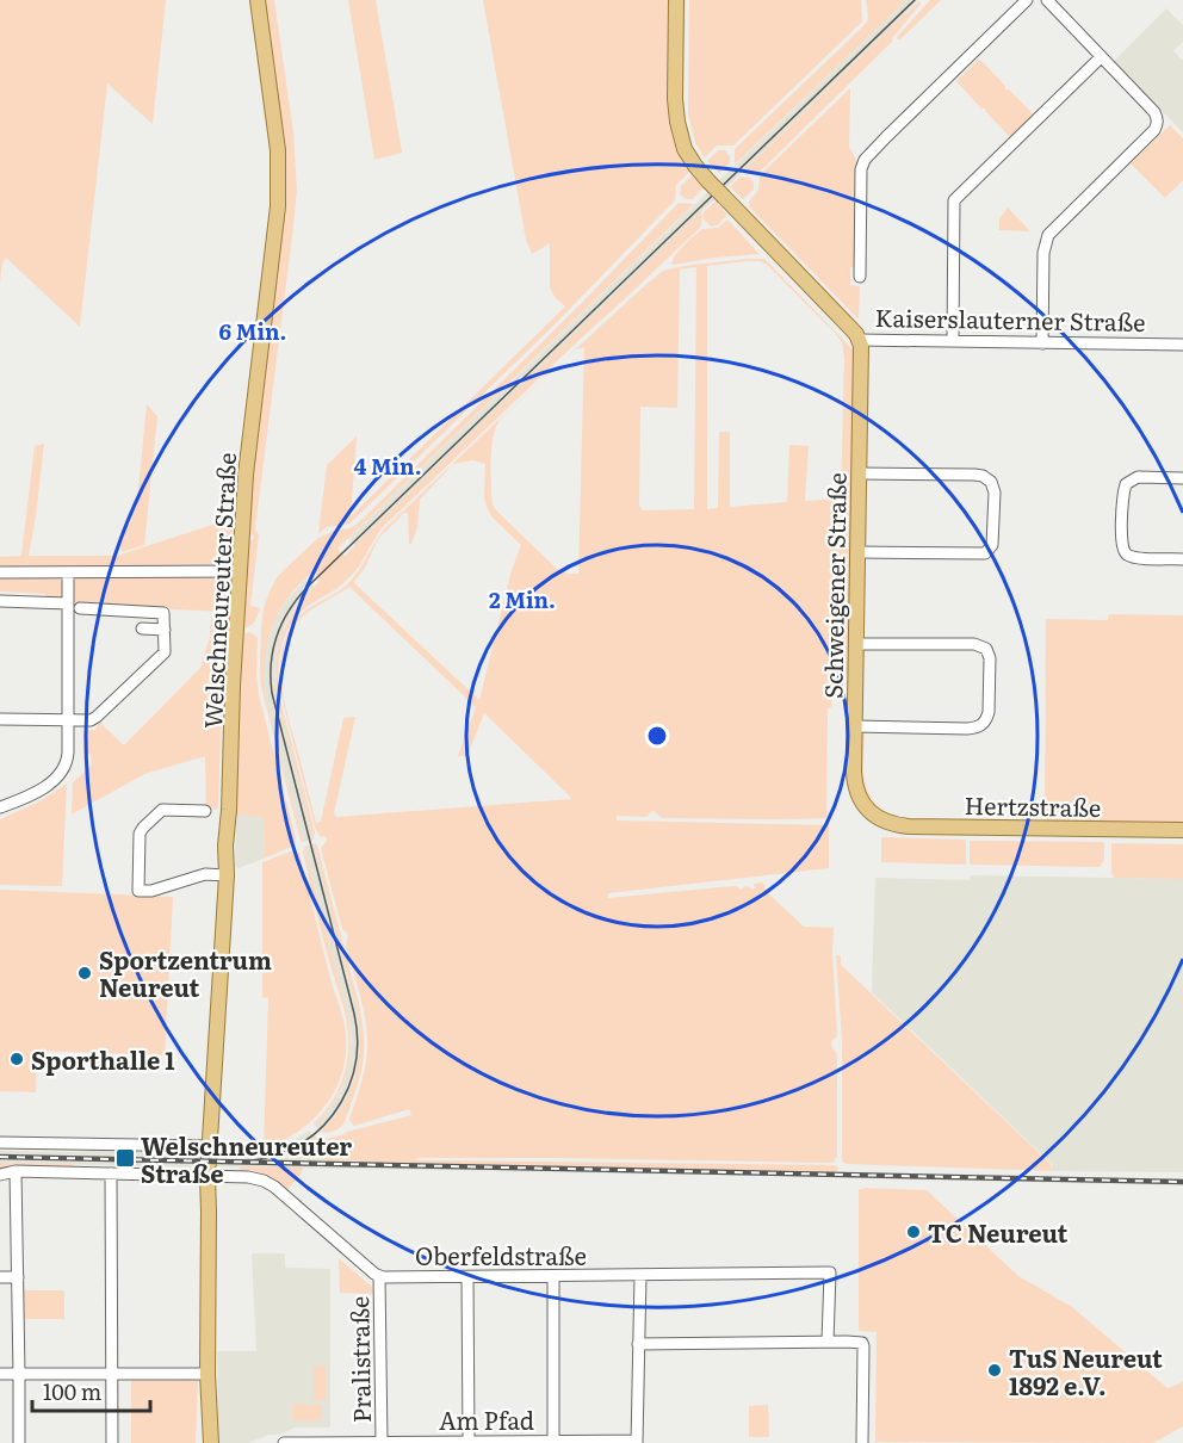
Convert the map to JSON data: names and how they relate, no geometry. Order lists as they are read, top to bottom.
{
  "streets": {
    "main road": [
      "Kaiserslauterner Straße",
      "Schweigener Straße",
      "Welschneureuter Straße",
      "Hertzstraße"
    ],
    "street": ["Oberfeldstraße", "Pralistraße", "Am Pfad"]
  },
  "crossings": [
    ["Kaiserslauterner Straße", "Schweigener Straße"],
    ["Schweigener Straße", "Hertzstraße"],
    ["Oberfeldstraße", "Pralistraße"],
    ["Pralistraße", "Am Pfad"]
  ],
  "places": {
    "other": [
      "Sportzentrum Neureut",
      "Sporthalle 1",
      "TC Neureut",
      "TuS Neureut 1892 e.V."
    ],
    "transit": ["Welschneureuter Straße"]
  },
  "scale_bar": "100 m",
  "rings": ["6 Min.", "4 Min.", "2 Min."]
}
